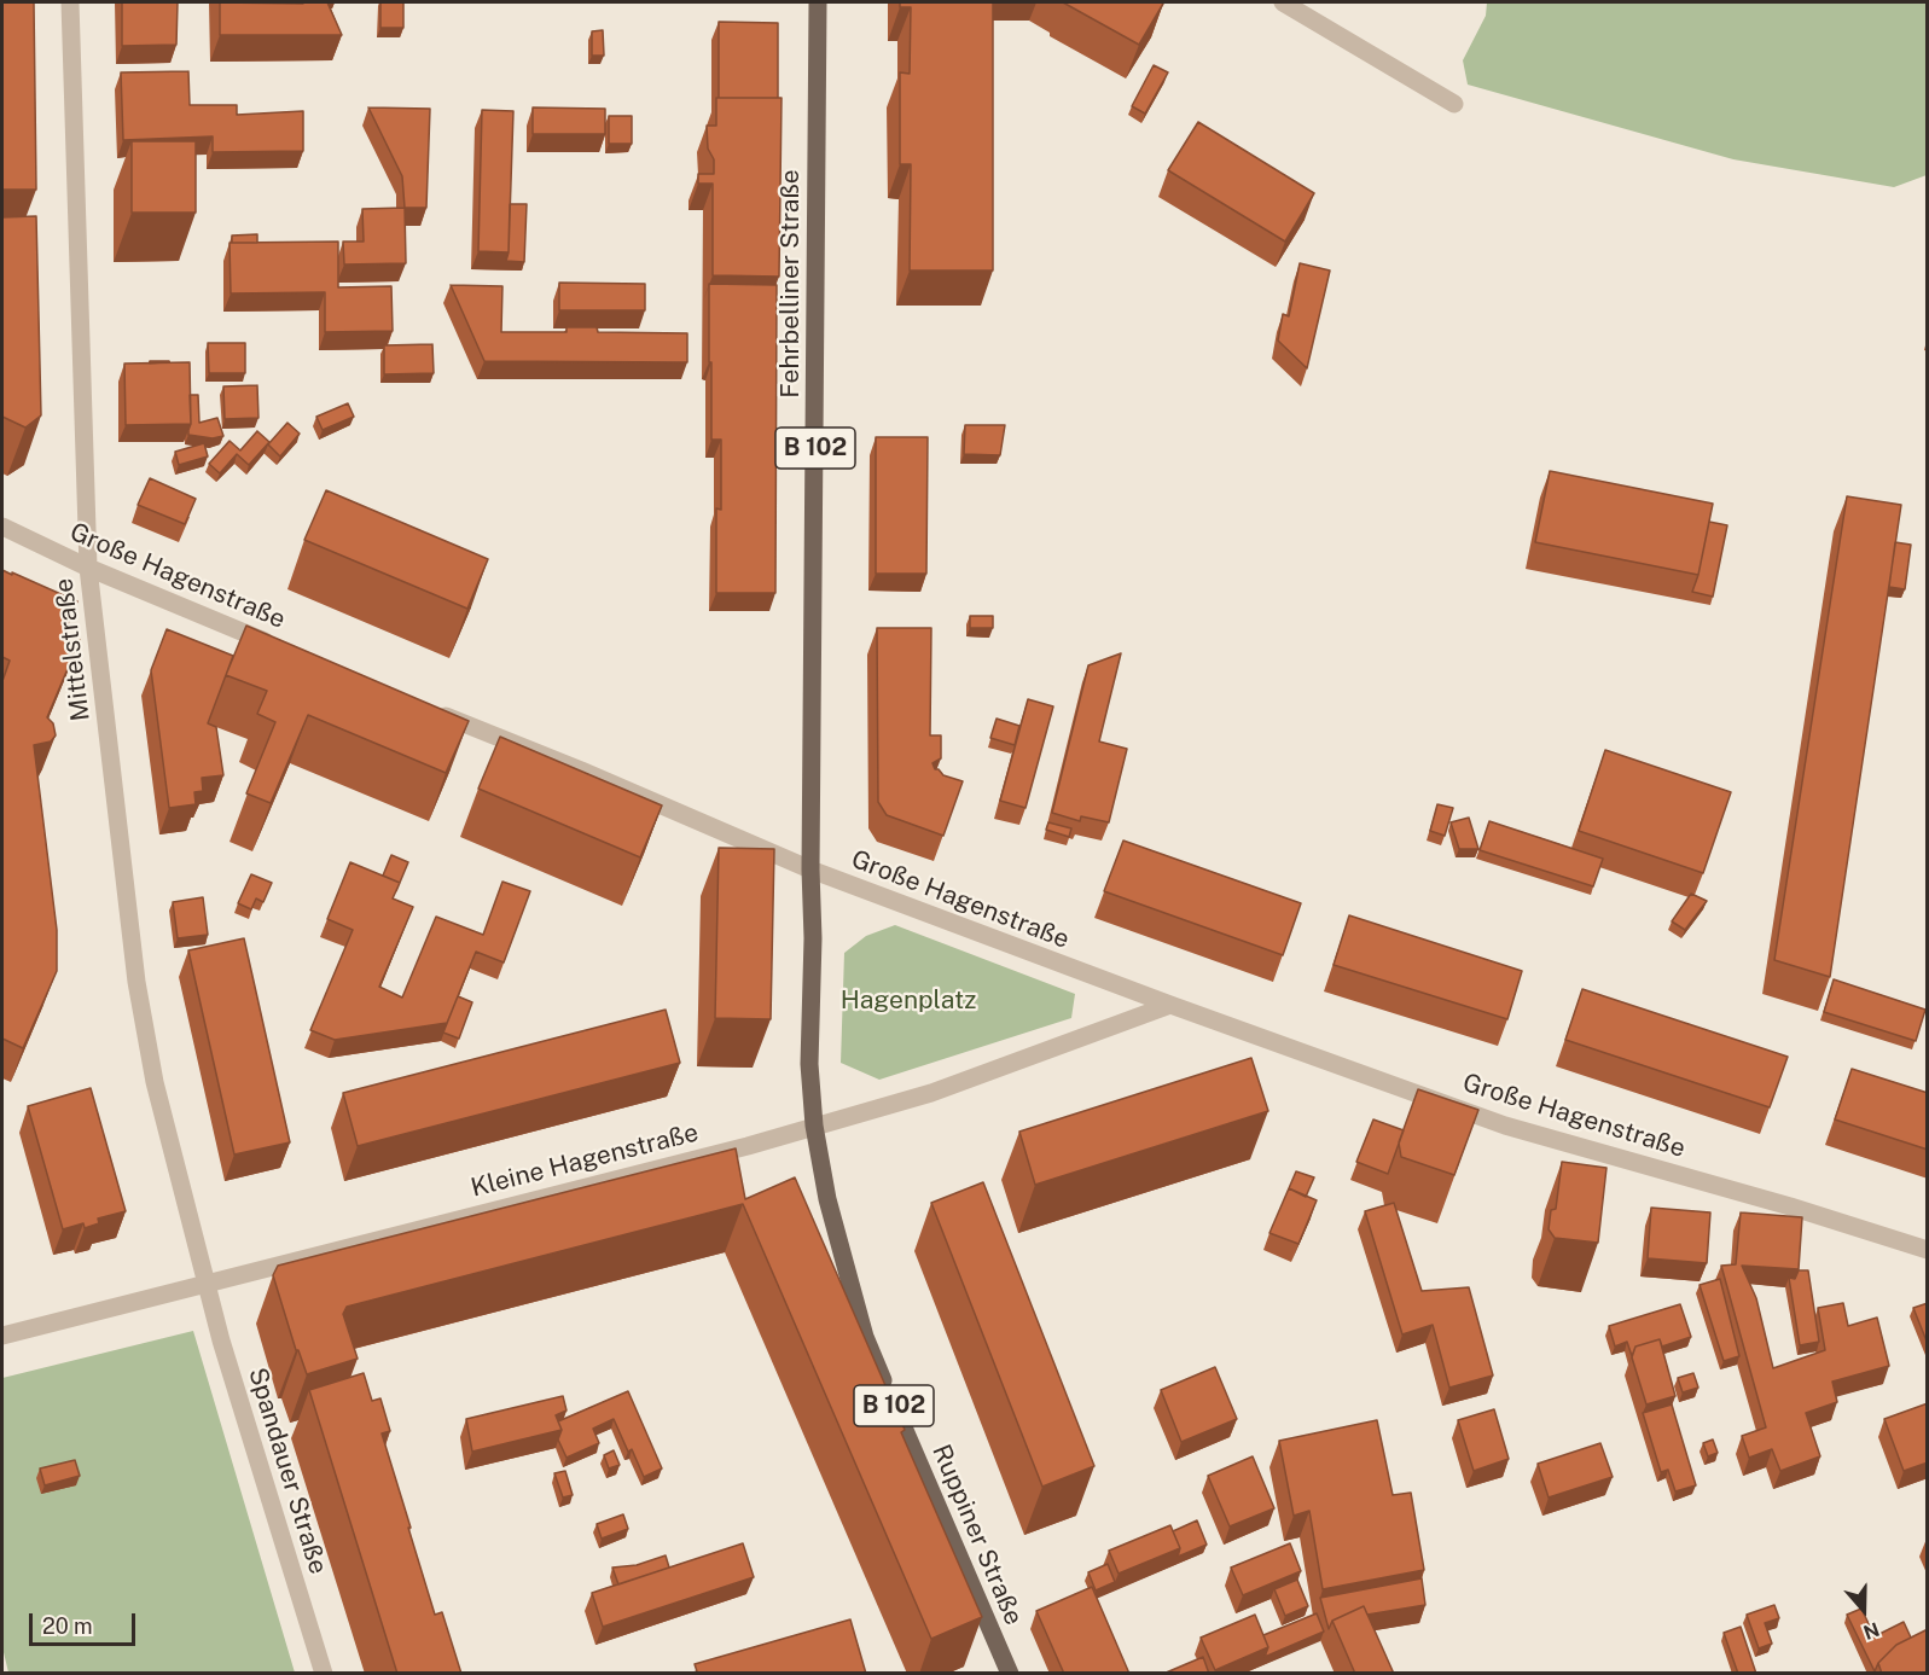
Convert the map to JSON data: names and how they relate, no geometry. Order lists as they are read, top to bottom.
{
  "streets": {
    "main road": ["Fehrbelliner Straße", "B 102", "Ruppiner Straße"],
    "street": [
      "Große Hagenstraße",
      "Mittelstraße",
      "Kleine Hagenstraße",
      "Spandauer Straße"
    ]
  },
  "crossings": [
    ["Fehrbelliner Straße", "B 102"],
    ["Fehrbelliner Straße", "Große Hagenstraße"],
    ["B 102", "Große Hagenstraße"],
    ["B 102", "Kleine Hagenstraße"],
    ["B 102", "Ruppiner Straße"],
    ["Große Hagenstraße", "Mittelstraße"],
    ["Große Hagenstraße", "Kleine Hagenstraße"],
    ["Mittelstraße", "Kleine Hagenstraße"],
    ["Mittelstraße", "Spandauer Straße"],
    ["Kleine Hagenstraße", "Spandauer Straße"],
    ["Kleine Hagenstraße", "Ruppiner Straße"]
  ],
  "parks": ["Hagenplatz"],
  "scale_bar": "20 m",
  "north": "bottom"
}
